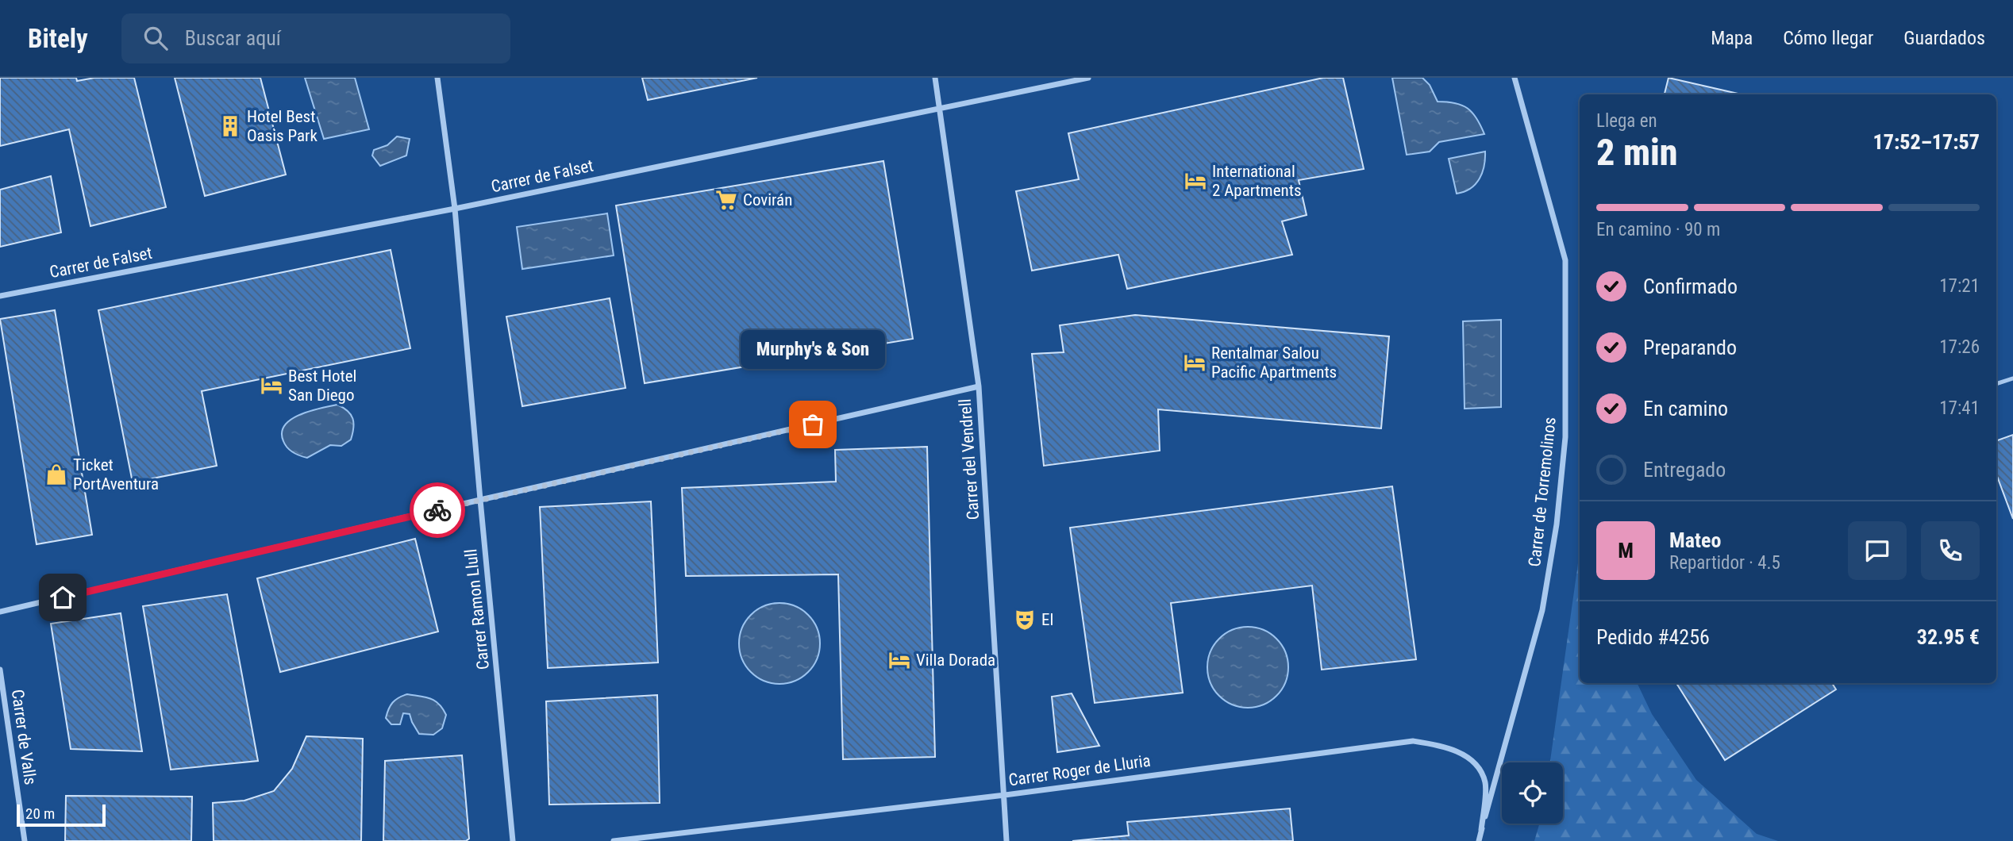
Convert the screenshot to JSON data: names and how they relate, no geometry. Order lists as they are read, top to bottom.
{
  "streets": {
    "street": [
      "Carrer de Falset",
      "Carrer del Vendrell",
      "Carrer de Torremolinos",
      "Carrer Ramon Llull",
      "Carrer de Valls",
      "Carrer Roger de Lluria"
    ]
  },
  "crossings": [
    ["Carrer de Falset", "Carrer del Vendrell"],
    ["Carrer de Falset", "Carrer Ramon Llull"],
    ["Carrer del Vendrell", "Carrer Roger de Lluria"],
    ["Carrer de Torremolinos", "Carrer Roger de Lluria"]
  ],
  "places": {
    "building": ["Hotel Best Oasis Park"],
    "hotel": [
      "International 2 Apartments",
      "Rentalmar Salou Pacific Apartments",
      "Best Hotel San Diego",
      "Villa Dorada"
    ],
    "supermarket": ["Covirán"],
    "other": ["Murphy's & Son"],
    "shop": ["Ticket PortAventura"],
    "theatre": ["El"]
  },
  "scale_bar": "20 m",
  "page": {
    "header": "Bitely",
    "search": "Buscar aquí",
    "nav": ["Mapa", "Cómo llegar", "Guardados"],
    "heading": ["2 min", "Llega en", "17:52–17:57"],
    "panel": [
      "Mateo",
      "Repartidor · 4.5",
      "Pedido #4256",
      "32.95 €"
    ],
    "bar": "En camino · 90 m",
    "list": [
      ["Confirmado", "17:21"],
      ["Preparando", "17:26"],
      ["En camino", "17:41"],
      "Entregado"
    ],
    "bubble": "Murphy's & Son",
    "round": "M",
    "scale": "20 m"
  }
}
